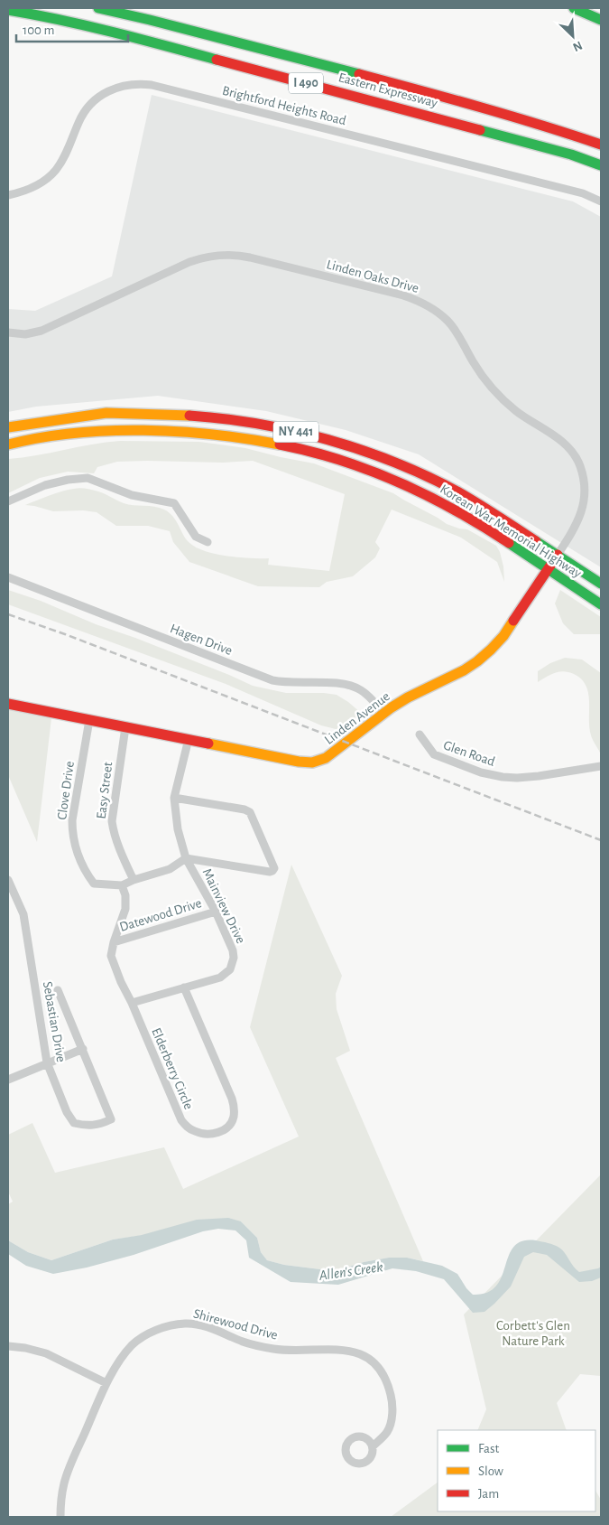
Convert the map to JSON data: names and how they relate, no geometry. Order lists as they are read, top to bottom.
{
  "streets": {
    "main road": [
      "I 490",
      "Eastern Expressway",
      "NY 441",
      "Korean War Memorial Highway",
      "Linden Avenue"
    ],
    "street": [
      "Brightford Heights Road",
      "Linden Oaks Drive",
      "Hagen Drive",
      "Glen Road",
      "Clove Drive",
      "Easy Street",
      "Mainview Drive",
      "Datewood Drive",
      "Sebastian Drive",
      "Elderberry Circle",
      "Shirewood Drive"
    ]
  },
  "crossings": [
    ["Linden Oaks Drive", "Korean War Memorial Highway"],
    ["Linden Oaks Drive", "Linden Avenue"],
    ["Korean War Memorial Highway", "Linden Avenue"],
    ["Hagen Drive", "Linden Avenue"],
    ["Linden Avenue", "Clove Drive"],
    ["Linden Avenue", "Easy Street"],
    ["Clove Drive", "Easy Street"],
    ["Clove Drive", "Mainview Drive"],
    ["Clove Drive", "Elderberry Circle"],
    ["Mainview Drive", "Datewood Drive"],
    ["Mainview Drive", "Elderberry Circle"],
    ["Datewood Drive", "Elderberry Circle"]
  ],
  "water": ["Allen's Creek"],
  "parks": ["Corbett's Glen Nature Park"],
  "legend": ["Fast", "Slow", "Jam"],
  "scale_bar": "100 m",
  "north": "bottom right"
}
